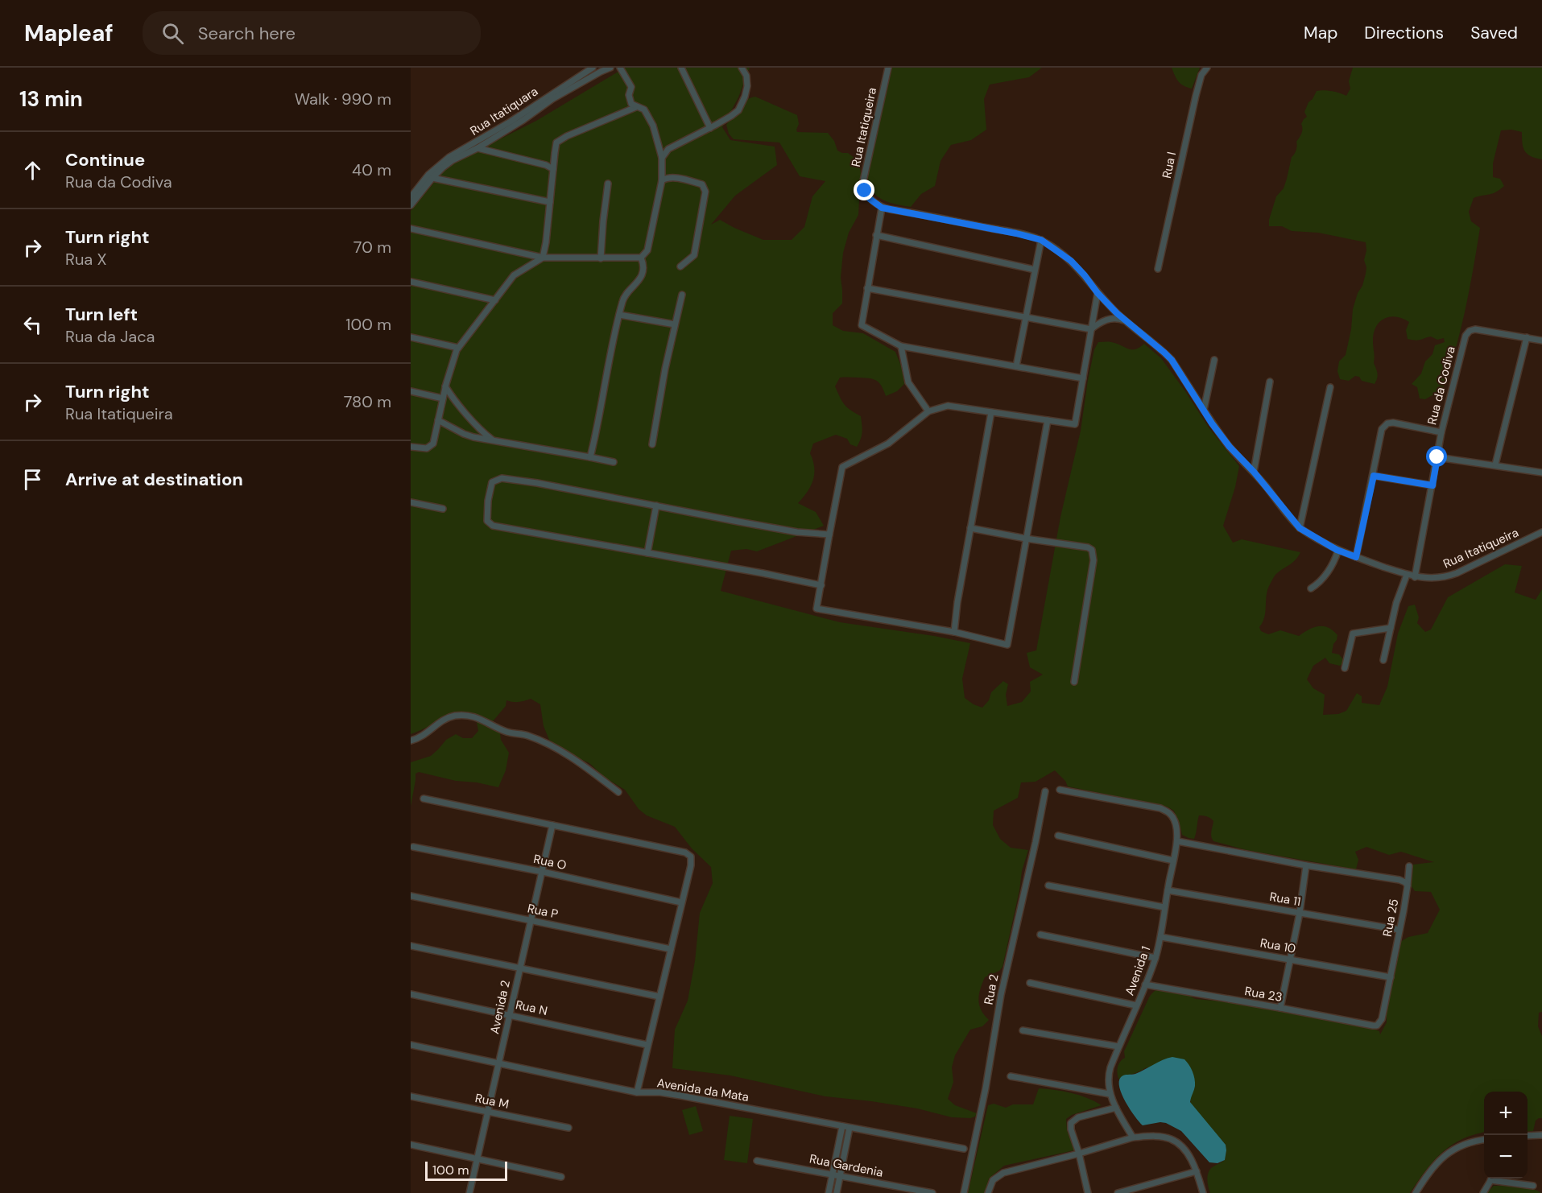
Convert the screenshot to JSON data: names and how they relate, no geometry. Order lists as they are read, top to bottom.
{
  "streets": {
    "street": [
      "Rua Itatiquara",
      "Rua Itatiqueira",
      "Rua I",
      "Rua da Codiva",
      "Rua O",
      "Rua 11",
      "Rua P",
      "Rua 25",
      "Rua 10",
      "Avenida 1",
      "Rua 2",
      "Rua 23",
      "Avenida 2",
      "Rua N",
      "Avenida da Mata",
      "Rua M",
      "Rua Gardenia"
    ]
  },
  "crossings": [
    ["Rua Itatiqueira", "Rua da Codiva"],
    ["Rua O", "Avenida 2"],
    ["Rua 11", "Rua 25"],
    ["Rua 11", "Avenida 1"],
    ["Rua P", "Avenida 2"],
    ["Rua 25", "Rua 10"],
    ["Rua 25", "Avenida 1"],
    ["Rua 25", "Rua 23"],
    ["Rua 10", "Avenida 1"],
    ["Avenida 1", "Rua 23"],
    ["Avenida 2", "Rua N"],
    ["Avenida 2", "Avenida da Mata"],
    ["Avenida 2", "Rua M"]
  ],
  "scale_bar": "100 m",
  "page": {
    "header": "Mapleaf",
    "search": "Search here",
    "nav": ["Map", "Directions", "Saved"],
    "heading": ["13 min", "Walk · 990 m"],
    "list": [
      ["Continue", "Rua da Codiva", "40 m"],
      ["Turn right", "Rua X", "70 m"],
      ["Turn left", "Rua da Jaca", "100 m"],
      ["Turn right", "Rua Itatiqueira", "780 m"],
      "Arrive at destination"
    ],
    "map_buttons": ["+", "−"],
    "scale": "100 m"
  }
}
